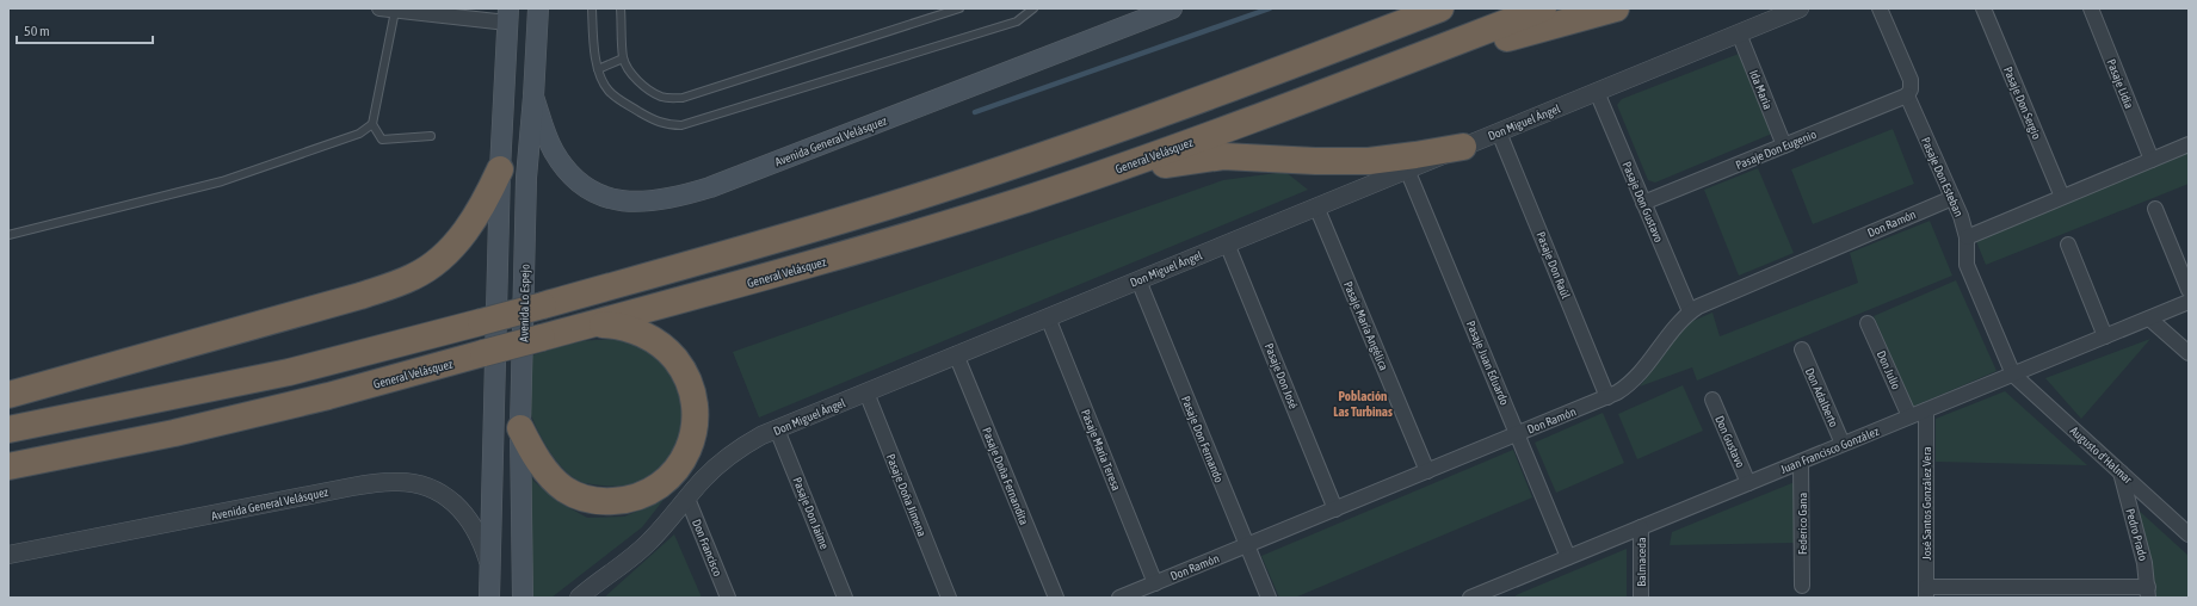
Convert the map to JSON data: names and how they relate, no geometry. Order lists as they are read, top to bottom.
{
  "streets": {
    "highway": ["General Velásquez"],
    "main road": ["Avenida General Velásquez", "Avenida Lo Espejo"],
    "street": [
      "Pasaje Lidia",
      "Ida Maria",
      "Pasaje Don Sergio",
      "Don Miguel Ángel",
      "Pasaje Don Eugenio",
      "Pasaje Don Esteban",
      "Pasaje Don Gustavo",
      "Don Ramón",
      "Pasaje Don Raúl",
      "Pasaje María Angélica",
      "Pasaje Juan Eduardo",
      "Don Julio",
      "Pasaje Don José",
      "Don Adalberto",
      "Pasaje Don Fernando",
      "Don Gustavo",
      "Pasaje María Teresa",
      "Juan Francisco González",
      "Augusto d'Halmar",
      "Pasaje Doña Fernandita",
      "Pasaje Doña Jimena",
      "José Santos González Vera",
      "Pasaje Don Jaime",
      "Federico Gana",
      "Pedro Prado",
      "Don Francisco",
      "Balmaceda"
    ]
  },
  "crossings": [
    ["Ida Maria", "Don Miguel Ángel"],
    ["Ida Maria", "Pasaje Don Eugenio"],
    ["Don Miguel Ángel", "Pasaje Don Gustavo"],
    ["Don Miguel Ángel", "Pasaje Don Raúl"],
    ["Don Miguel Ángel", "Pasaje María Angélica"],
    ["Don Miguel Ángel", "Pasaje Juan Eduardo"],
    ["Don Miguel Ángel", "Pasaje Don José"],
    ["Don Miguel Ángel", "Pasaje Don Fernando"],
    ["Don Miguel Ángel", "Pasaje María Teresa"],
    ["Don Miguel Ángel", "Pasaje Doña Fernandita"],
    ["Don Miguel Ángel", "Pasaje Doña Jimena"],
    ["Don Miguel Ángel", "Pasaje Don Jaime"],
    ["Don Miguel Ángel", "Don Francisco"],
    ["Avenida General Velásquez", "Avenida Lo Espejo"],
    ["Pasaje Don Eugenio", "Pasaje Don Esteban"],
    ["Pasaje Don Eugenio", "Pasaje Don Gustavo"],
    ["Pasaje Don Esteban", "Don Ramón"],
    ["Pasaje Don Esteban", "Juan Francisco González"],
    ["Pasaje Don Esteban", "Augusto d'Halmar"],
    ["Pasaje Don Gustavo", "Don Ramón"],
    ["Don Ramón", "Pasaje Don Raúl"],
    ["Don Ramón", "Pasaje María Angélica"],
    ["Don Ramón", "Pasaje Juan Eduardo"],
    ["Don Ramón", "Pasaje Don José"],
    ["Don Ramón", "Pasaje Don Fernando"],
    ["Don Ramón", "Pasaje María Teresa"],
    ["Pasaje Juan Eduardo", "Juan Francisco González"],
    ["Don Julio", "Juan Francisco González"],
    ["Don Adalberto", "Juan Francisco González"],
    ["Don Gustavo", "Juan Francisco González"],
    ["Juan Francisco González", "Augusto d'Halmar"],
    ["Juan Francisco González", "José Santos González Vera"],
    ["Juan Francisco González", "Federico Gana"],
    ["Juan Francisco González", "Balmaceda"],
    ["Augusto d'Halmar", "Pedro Prado"]
  ],
  "districts": ["Población Las Turbinas"],
  "scale_bar": "50 m"
}
